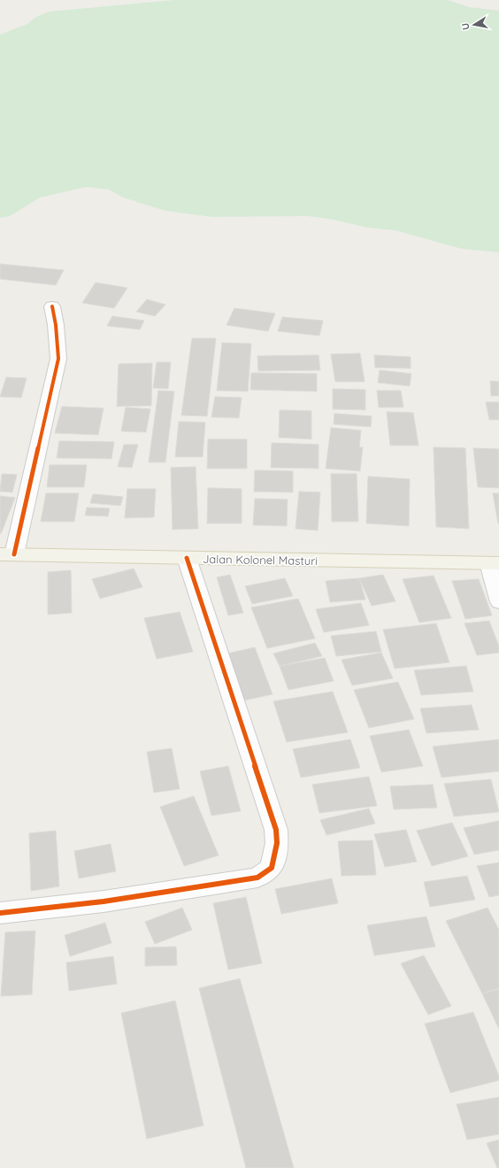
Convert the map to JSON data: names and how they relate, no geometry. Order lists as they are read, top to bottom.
{
  "streets": {
    "main road": ["Jalan Kolonel Masturi"]
  },
  "north": "left"
}
